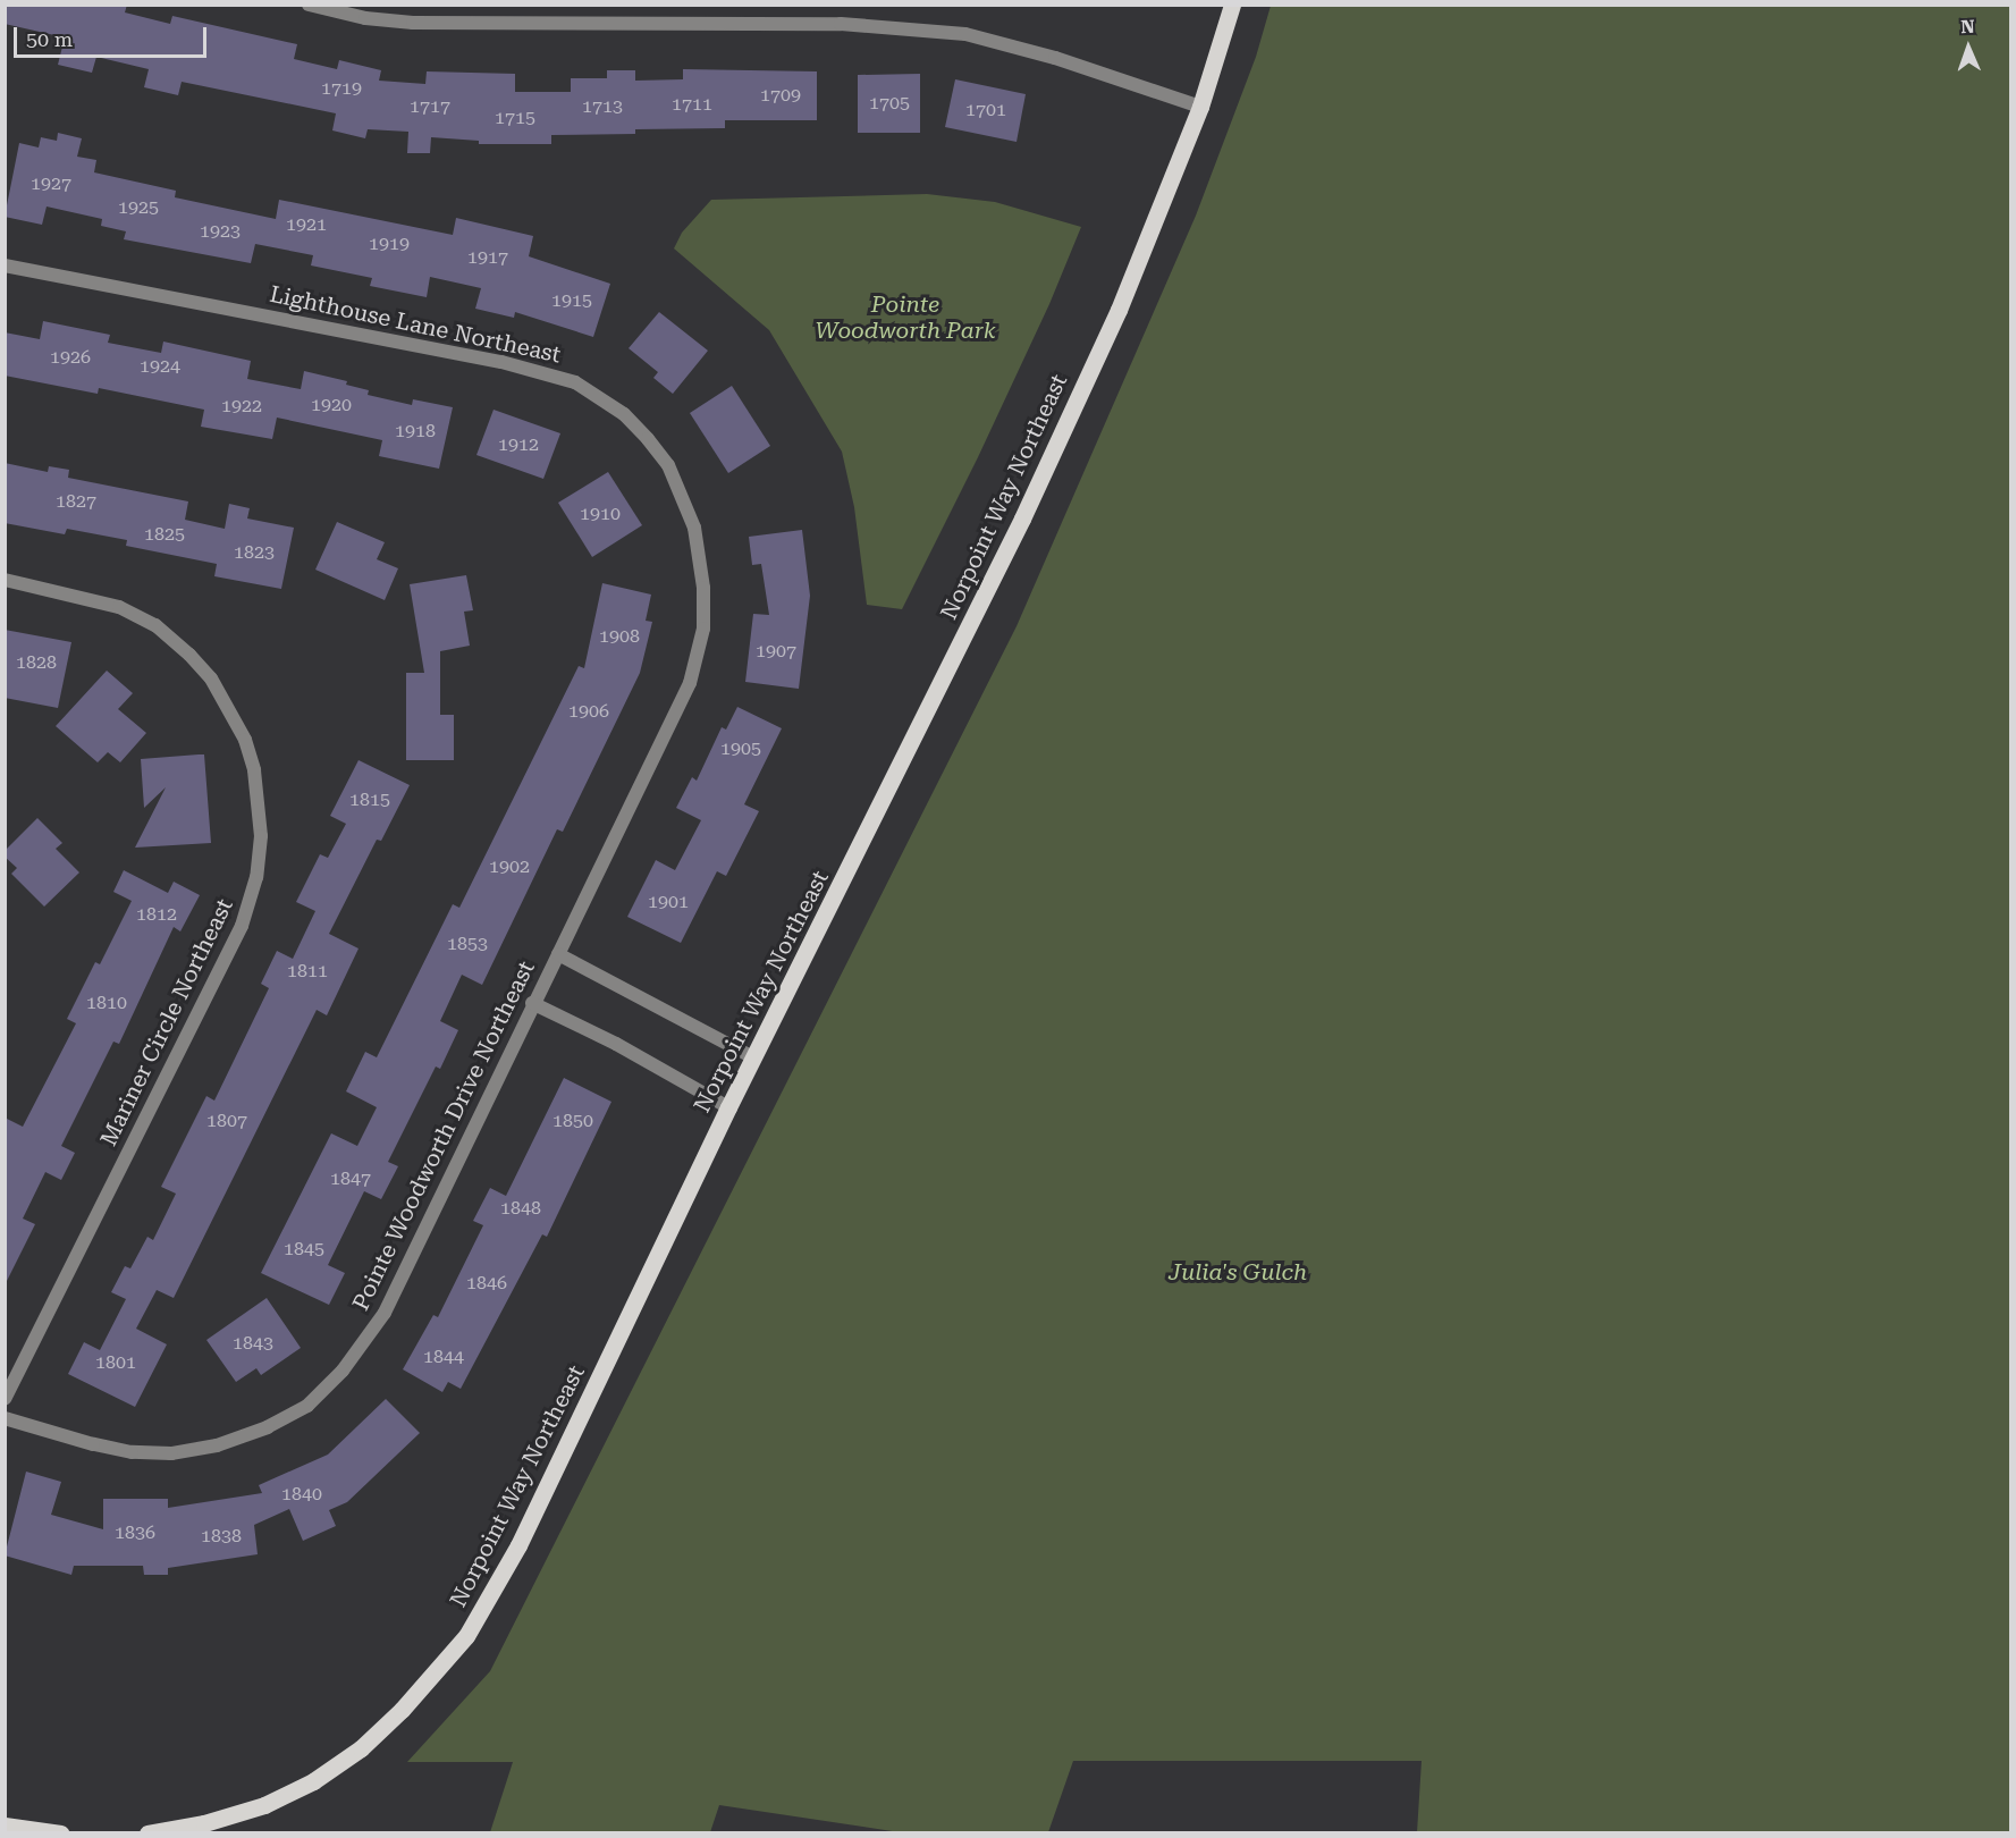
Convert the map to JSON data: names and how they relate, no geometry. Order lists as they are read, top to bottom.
{
  "streets": {
    "main road": ["Norpoint Way Northeast"],
    "street": ["Lighthouse Lane Northeast", "Mariner Circle Northeast", "Pointe Woodworth Drive Northeast"]
  },
  "crossings": [
    ["Lighthouse Lane Northeast", "Pointe Woodworth Drive Northeast"]
  ],
  "parks": ["Pointe Woodworth Park", "Julia's Gulch"],
  "house_numbers": [
    "1719",
    "1709",
    "1705",
    "1711",
    "1717",
    "1713",
    "1701",
    "1715",
    "1927",
    "1925",
    "1921",
    "1923",
    "1919",
    "1917",
    "1915",
    "1926",
    "1924",
    "1920",
    "1922",
    "1918",
    "1912",
    "1827",
    "1910",
    "1825",
    "1823",
    "1908",
    "1907",
    "1828",
    "1906",
    "1905",
    "1815",
    "1902",
    "1901",
    "1812",
    "1853",
    "1811",
    "1810",
    "1807",
    "1850",
    "1847",
    "1848",
    "1845",
    "1846",
    "1843",
    "1844",
    "1801",
    "1840",
    "1836",
    "1838"
  ],
  "scale_bar": "50 m",
  "north": "top"
}
